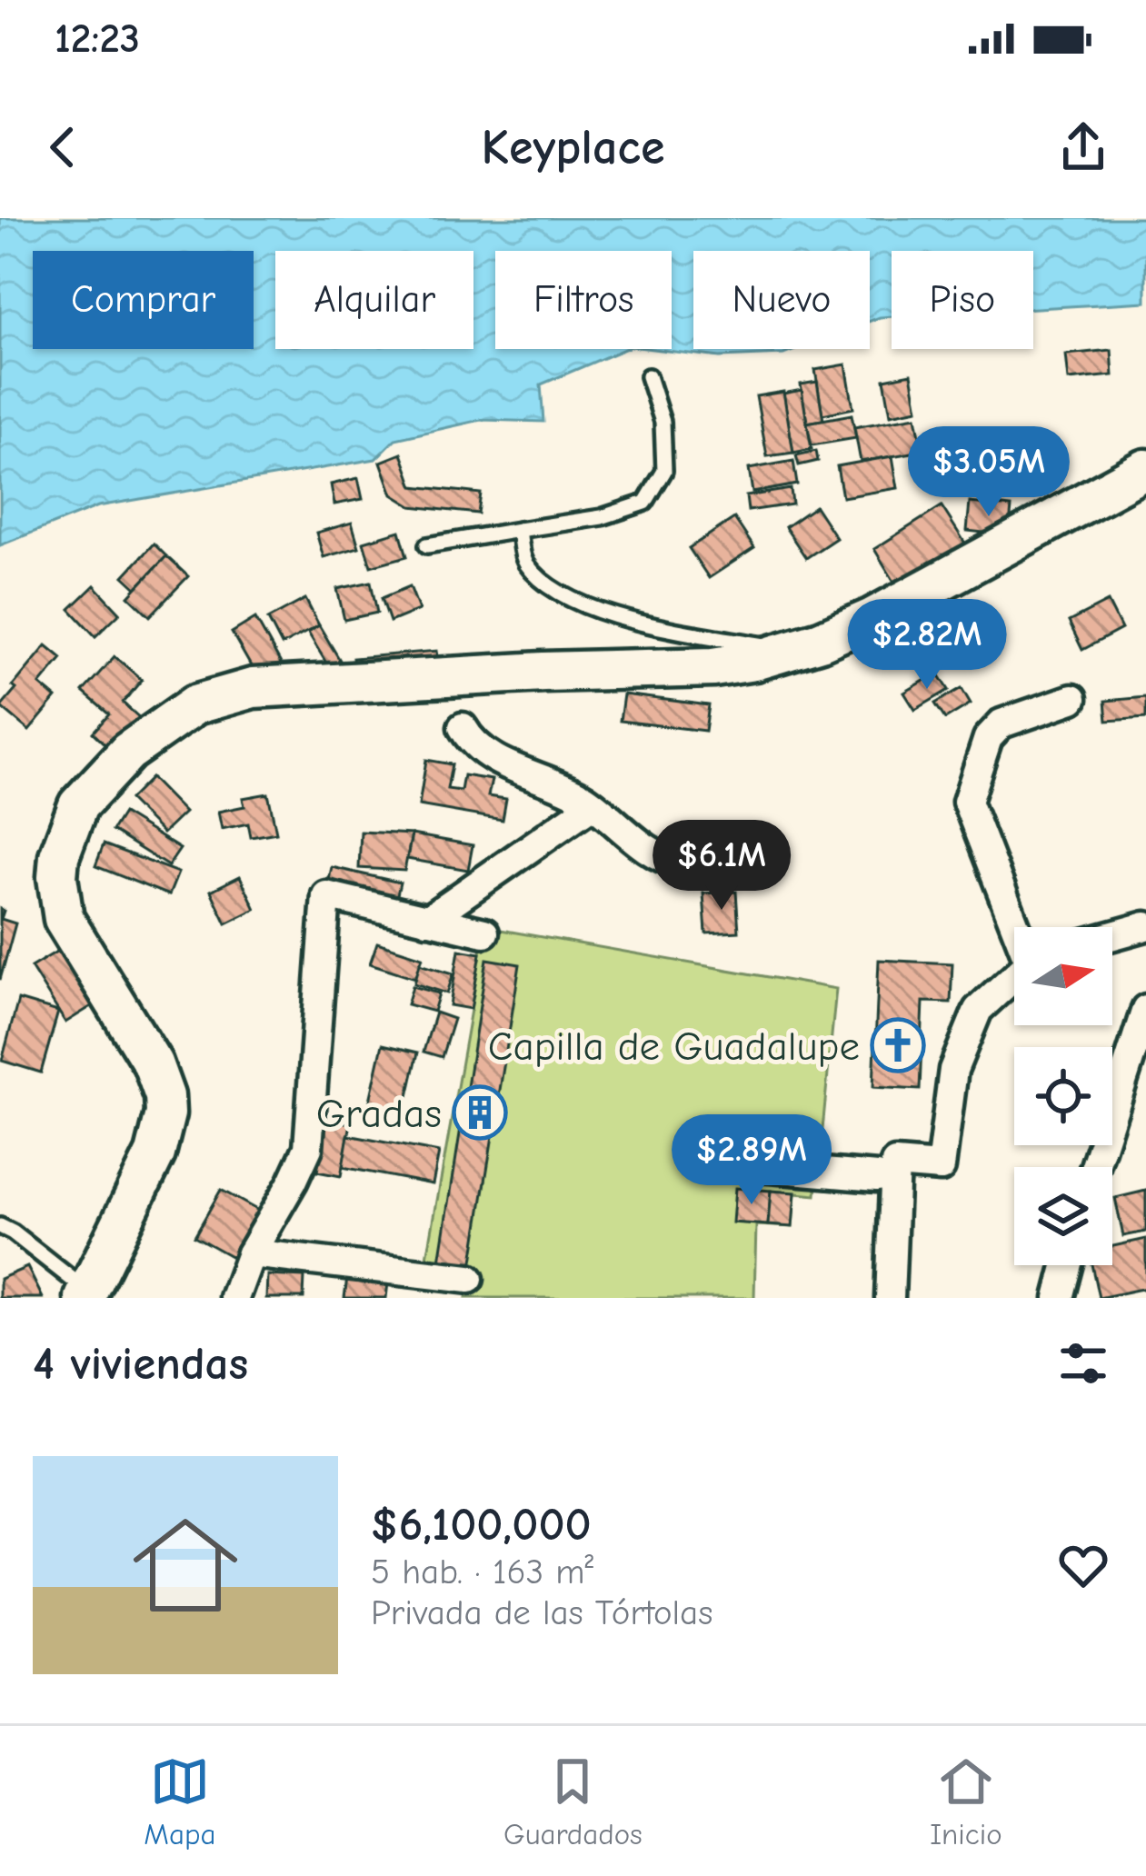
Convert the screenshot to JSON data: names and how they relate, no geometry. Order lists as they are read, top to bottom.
{
  "places": {
    "church": ["Capilla de Guadalupe"],
    "building": ["Gradas"]
  },
  "north": "right",
  "page": {
    "status": "12:23",
    "header": "Keyplace",
    "chip": [
      "Comprar",
      "Alquilar",
      "Filtros",
      "Nuevo",
      "Piso"
    ],
    "price": [
      "$3.05M",
      "$2.82M",
      "$6.1M",
      "$2.89M"
    ],
    "heading": "4 viviendas",
    "list": [
      {
        "name": "$6,100,000",
        "note": "5 hab. · 163 m² · Privada de las Tórtolas"
      }
    ],
    "tabs": ["Mapa", "Guardados", "Inicio"]
  }
}
